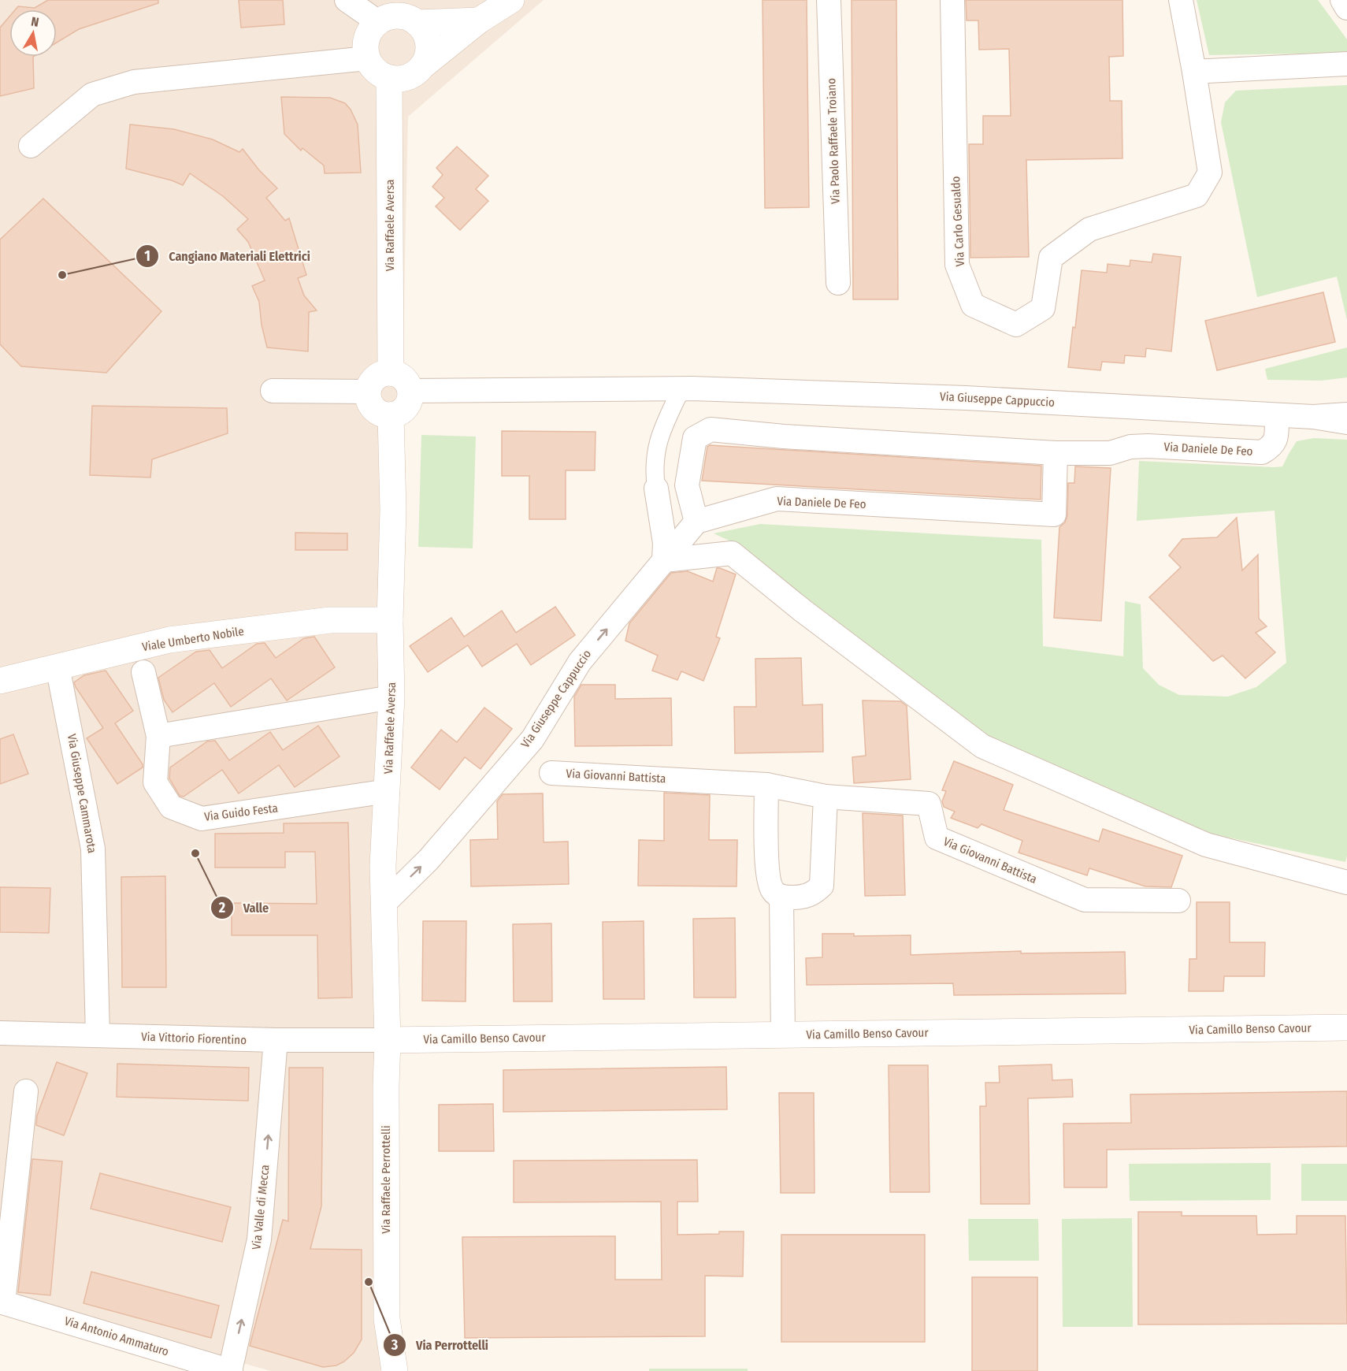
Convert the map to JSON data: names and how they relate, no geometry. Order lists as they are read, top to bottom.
{
  "streets": {
    "main road": [
      "Via Raffaele Aversa",
      "Viale Umberto Nobile",
      "Via Camillo Benso Cavour",
      "Via Raffaele Perrottelli"
    ],
    "street": [
      "Via Paolo Raffaele Troiano",
      "Via Carlo Gesualdo",
      "Via Giuseppe Cappuccio",
      "Via Daniele De Feo",
      "Via Giovanni Battista",
      "Via Giuseppe Cammarota",
      "Via Guido Festa",
      "Via Vittorio Fiorentino",
      "Via Valle di Mecca",
      "Via Antonio Ammaturo"
    ]
  },
  "crossings": [
    ["Via Raffaele Aversa", "Via Giuseppe Cappuccio"],
    ["Via Raffaele Aversa", "Viale Umberto Nobile"],
    ["Via Raffaele Aversa", "Via Guido Festa"],
    ["Via Raffaele Aversa", "Via Camillo Benso Cavour"],
    ["Via Raffaele Aversa", "Via Vittorio Fiorentino"],
    ["Via Raffaele Aversa", "Via Raffaele Perrottelli"],
    ["Via Giuseppe Cappuccio", "Via Daniele De Feo"],
    ["Viale Umberto Nobile", "Via Giuseppe Cammarota"],
    ["Viale Umberto Nobile", "Via Guido Festa"],
    ["Via Giuseppe Cammarota", "Via Vittorio Fiorentino"],
    ["Via Camillo Benso Cavour", "Via Vittorio Fiorentino"],
    ["Via Camillo Benso Cavour", "Via Raffaele Perrottelli"],
    ["Via Vittorio Fiorentino", "Via Raffaele Perrottelli"],
    ["Via Vittorio Fiorentino", "Via Valle di Mecca"],
    ["Via Valle di Mecca", "Via Antonio Ammaturo"]
  ],
  "one_way": ["Via Valle di Mecca"],
  "places": ["Cangiano Materiali Elettrici", "Valle", "Via Perrottelli"],
  "north": "top"
}
